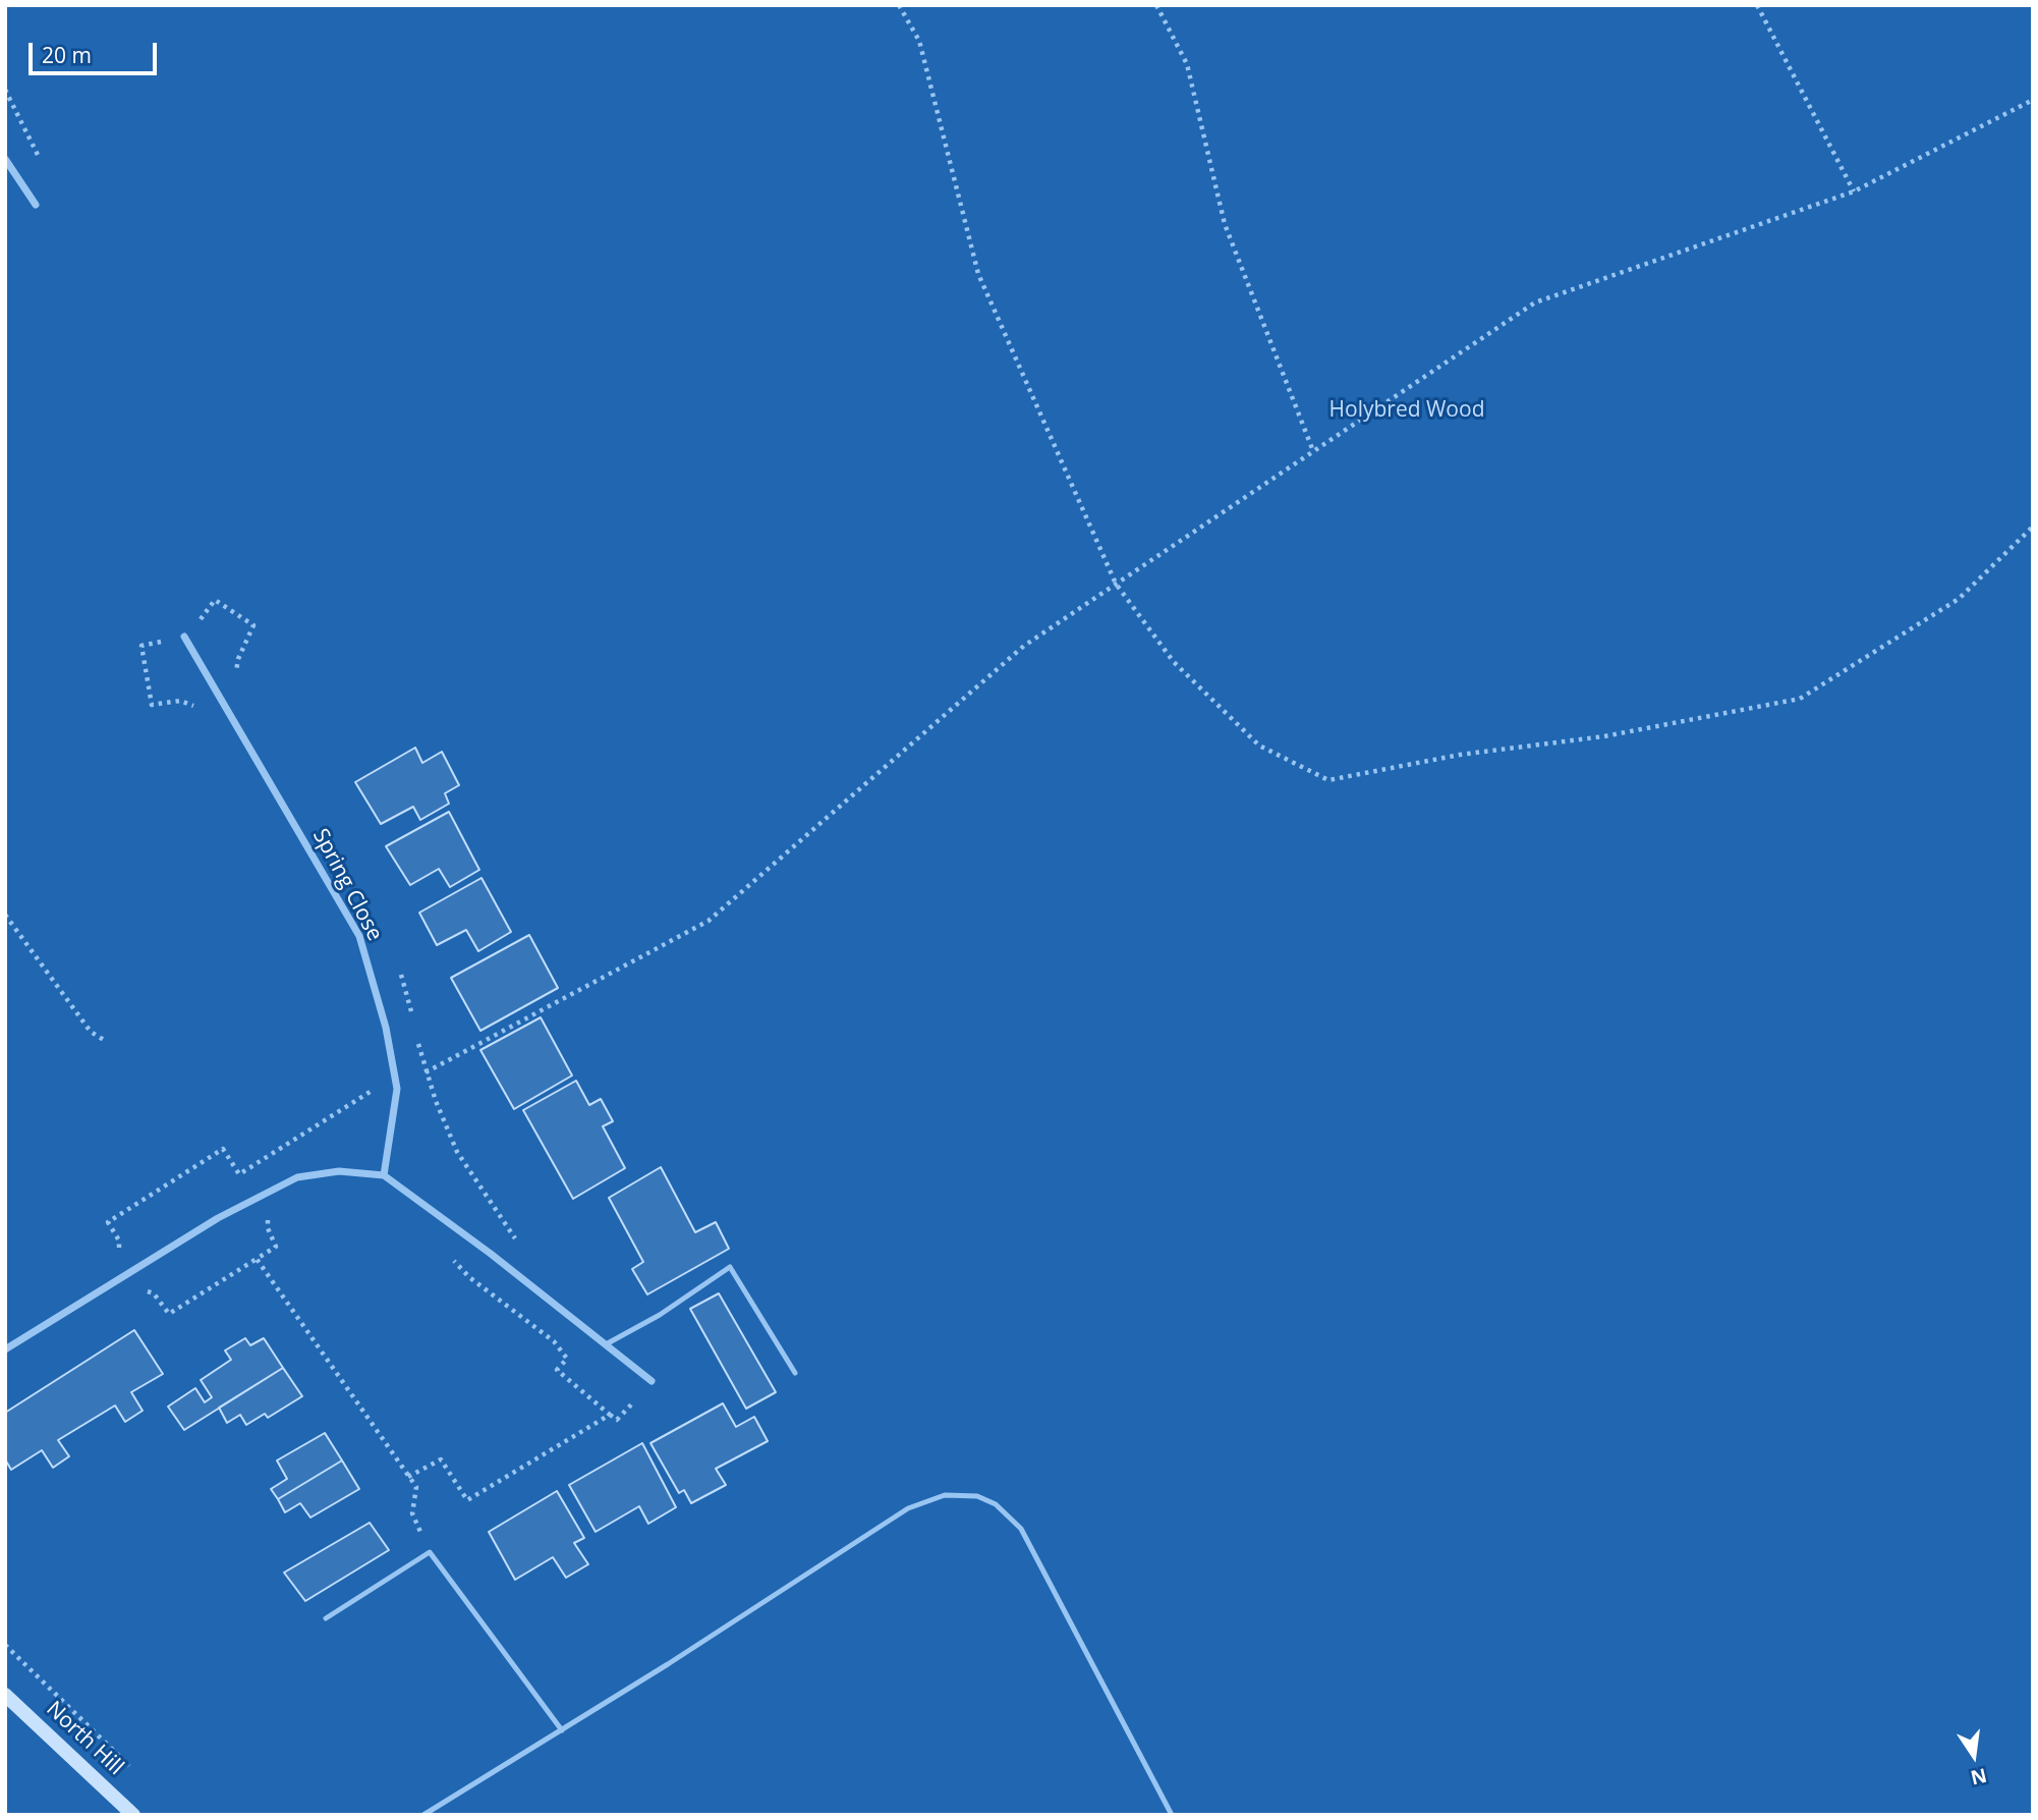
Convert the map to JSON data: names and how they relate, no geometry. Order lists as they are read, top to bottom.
{
  "streets": {
    "street": ["Spring Close", "North Hill"]
  },
  "parks": ["Holybred Wood"],
  "scale_bar": "20 m",
  "north": "bottom"
}
